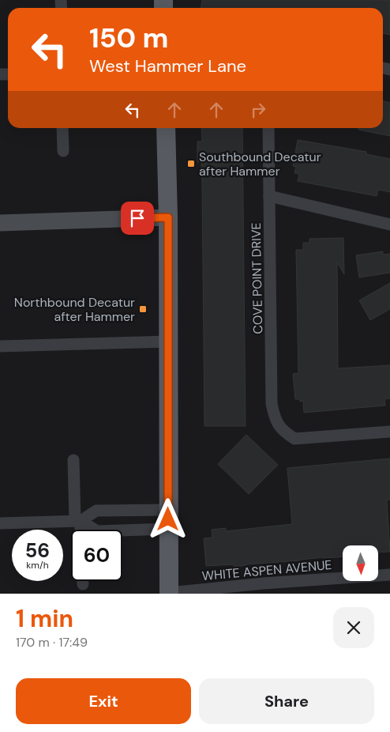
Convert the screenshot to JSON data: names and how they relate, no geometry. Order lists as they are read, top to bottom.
{
  "streets": {
    "street": ["COVE POINT DRIVE", "WHITE ASPEN AVENUE"]
  },
  "places": {
    "transit": ["Southbound Decatur after Hammer", "Northbound Decatur after Hammer"]
  },
  "north": "bottom",
  "page": {
    "turn": ["150 m", "West Hammer Lane"],
    "speed": "56 km/h",
    "limit": "60",
    "heading": ["1 min", "170 m · 17:49"],
    "buttons": ["Exit", "Share"]
  }
}
